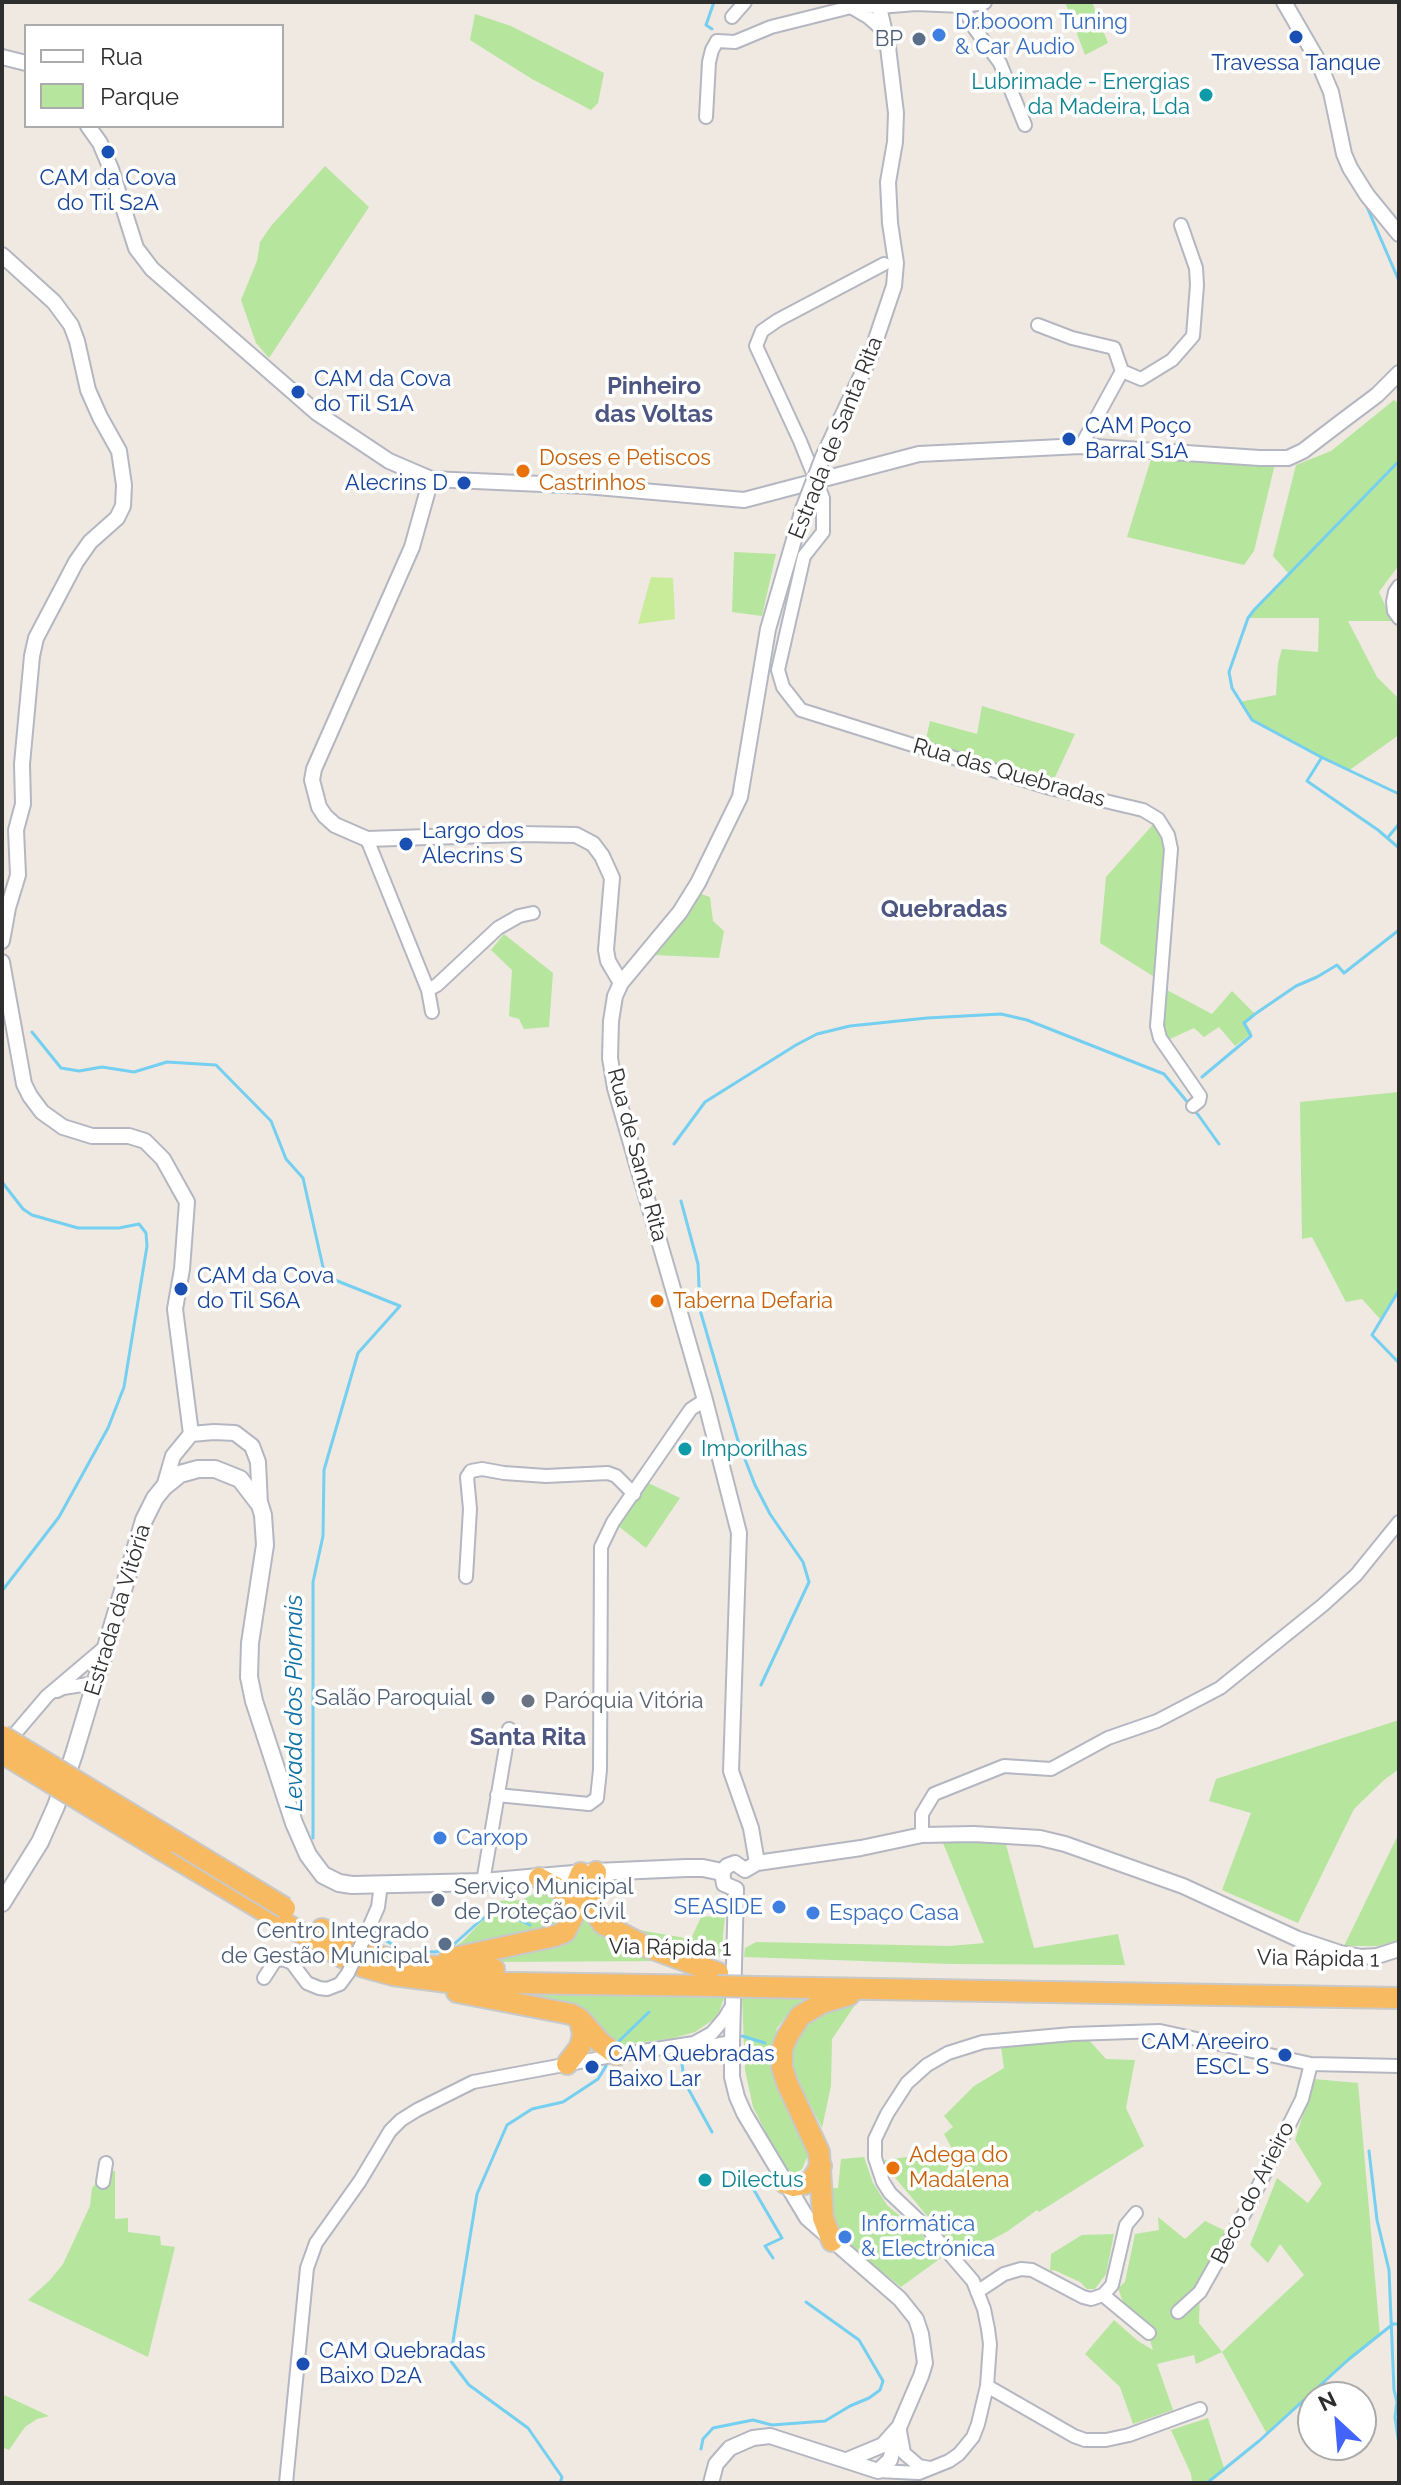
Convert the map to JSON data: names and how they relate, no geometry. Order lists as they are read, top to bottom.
{
  "streets": {
    "highway": ["Via Rápida 1"],
    "main road": ["Estrada da Vitória"],
    "street": [
      "Estrada de Santa Rita",
      "Rua das Quebradas",
      "Rua de Santa Rita",
      "Beco do Arieiro"
    ]
  },
  "crossings": [
    ["Estrada de Santa Rita", "Rua de Santa Rita"]
  ],
  "districts": ["Pinheiro das Voltas", "Quebradas", "Santa Rita"],
  "water": ["Levada dos Piornais"],
  "places": [
    "Dr.booom Tuning & Car Audio",
    "Travessa Tanque",
    "BP",
    "Lubrimade - Energias da Madeira, Lda",
    "CAM da Cova do Til S2A",
    "CAM da Cova do Til S1A",
    "CAM Poço Barral S1A",
    "Doses e Petiscos Castrinhos",
    "Alecrins D",
    "Largo dos Alecrins S",
    "CAM da Cova do Til S6A",
    "Taberna Defaria",
    "Imporilhas",
    "Salão Paroquial",
    "Paróquia Vitória",
    "Carxop",
    "Serviço Municipal de Proteção Civil",
    "SEASIDE",
    "Espaço Casa",
    "Centro Integrado de Gestão Municipal",
    "CAM Areeiro ESCL S",
    "CAM Quebradas Baixo Lar",
    "Adega do Madalena",
    "Dilectus",
    "Informática & Electrónica",
    "CAM Quebradas Baixo D2A"
  ],
  "legend": ["Rua", "Parque"],
  "north": "top left"
}
